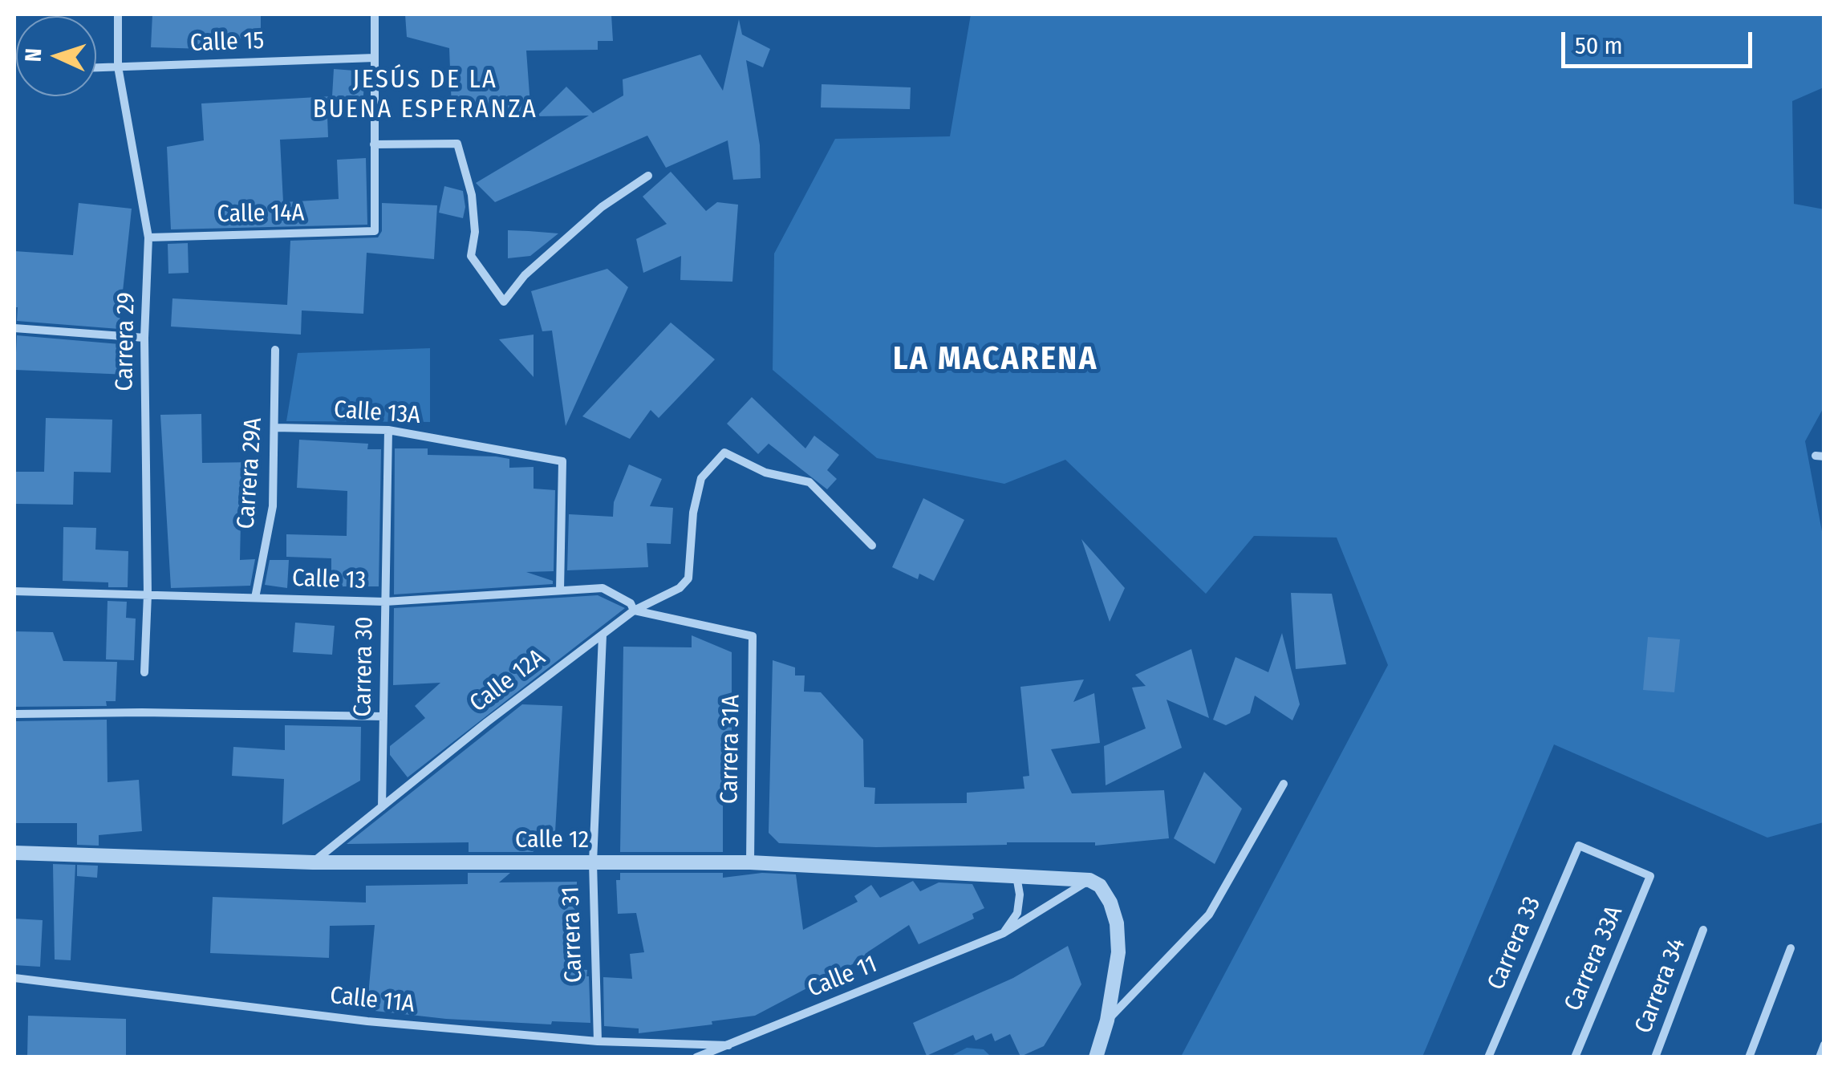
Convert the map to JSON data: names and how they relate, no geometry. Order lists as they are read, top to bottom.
{
  "streets": {
    "street": [
      "Calle 15",
      "Calle 14A",
      "Carrera 29",
      "Calle 13A",
      "Carrera 29A",
      "Calle 13",
      "Carrera 30",
      "Calle 12A",
      "Carrera 31A",
      "Calle 12",
      "Carrera 31",
      "Carrera 33",
      "Carrera 33A",
      "Calle 11",
      "Carrera 34",
      "Calle 11A"
    ]
  },
  "crossings": [
    ["Calle 15", "Carrera 29"],
    ["Calle 14A", "Carrera 29"],
    ["Carrera 29", "Calle 13"],
    ["Calle 13A", "Carrera 29A"],
    ["Calle 13A", "Calle 13"],
    ["Calle 13A", "Carrera 30"],
    ["Carrera 29A", "Calle 13"],
    ["Calle 13", "Carrera 30"],
    ["Calle 13", "Calle 12A"],
    ["Calle 13", "Carrera 31A"],
    ["Carrera 30", "Calle 12A"],
    ["Calle 12A", "Carrera 31A"],
    ["Calle 12A", "Calle 12"],
    ["Calle 12A", "Carrera 31"],
    ["Carrera 31A", "Calle 12"],
    ["Calle 12", "Carrera 31"],
    ["Calle 12", "Calle 11"],
    ["Carrera 31", "Calle 11A"],
    ["Carrera 33", "Carrera 33A"],
    ["Calle 11", "Calle 11A"]
  ],
  "districts": ["JESÚS DE LA BUENA ESPERANZA", "LA MACARENA"],
  "scale_bar": "50 m",
  "north": "left"
}
